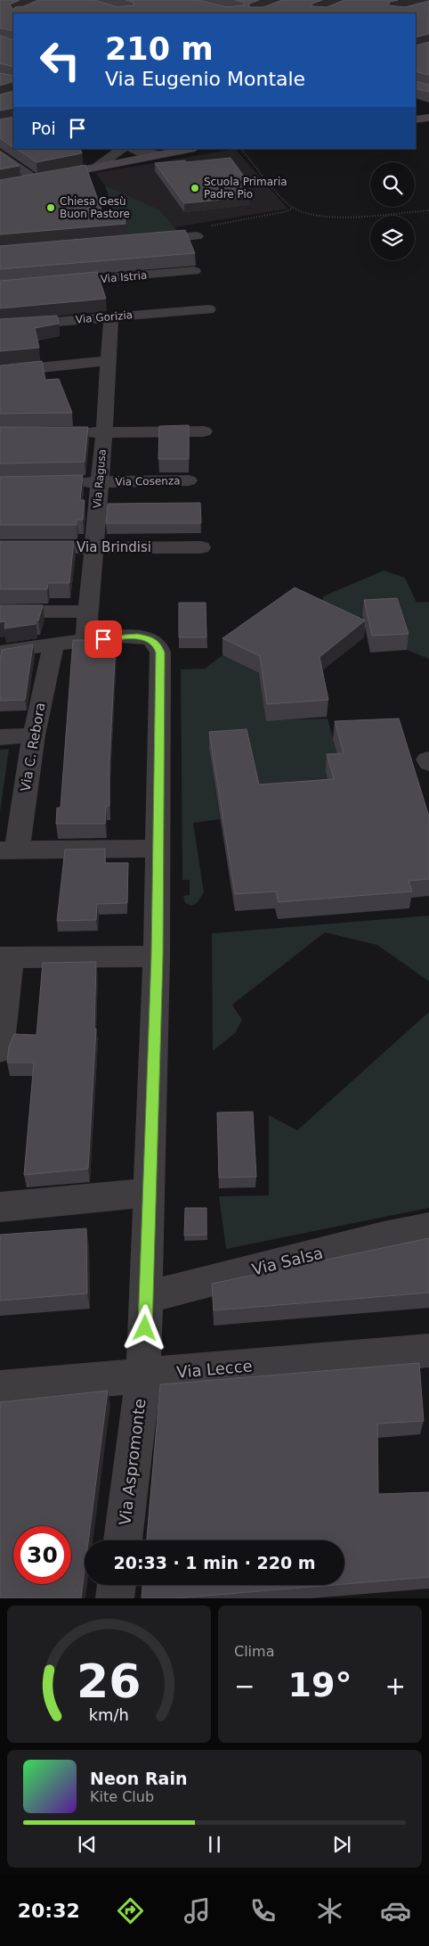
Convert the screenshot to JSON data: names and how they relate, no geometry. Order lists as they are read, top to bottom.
{
  "streets": {
    "street": [
      "Via Istria",
      "Via Gorizia",
      "Via Ragusa",
      "Via Cosenza",
      "Via Brindisi",
      "Via C. Rebora",
      "Via Salsa",
      "Via Lecce",
      "Via Aspromonte"
    ]
  },
  "crossings": [
    ["Via Istria", "Via Ragusa"],
    ["Via Gorizia", "Via Ragusa"],
    ["Via Ragusa", "Via Cosenza"],
    ["Via Ragusa", "Via Brindisi"],
    ["Via Ragusa", "Via Aspromonte"],
    ["Via Salsa", "Via Aspromonte"],
    ["Via Lecce", "Via Aspromonte"]
  ],
  "places": ["Scuola Primaria Padre Pio", "Chiesa Gesù Buon Pastore"],
  "page": {
    "turn": ["210 m", "Via Eugenio Montale"],
    "then": "Poi",
    "limit": "30",
    "trip": "20:33 · 1 min · 220 m",
    "tile": "Clima",
    "heat": ["−", "19°", "+"],
    "song": ["Neon Rain", "Kite Club"],
    "tabs": "20:32",
    "gauge": ["26", "km/h"]
  }
}
